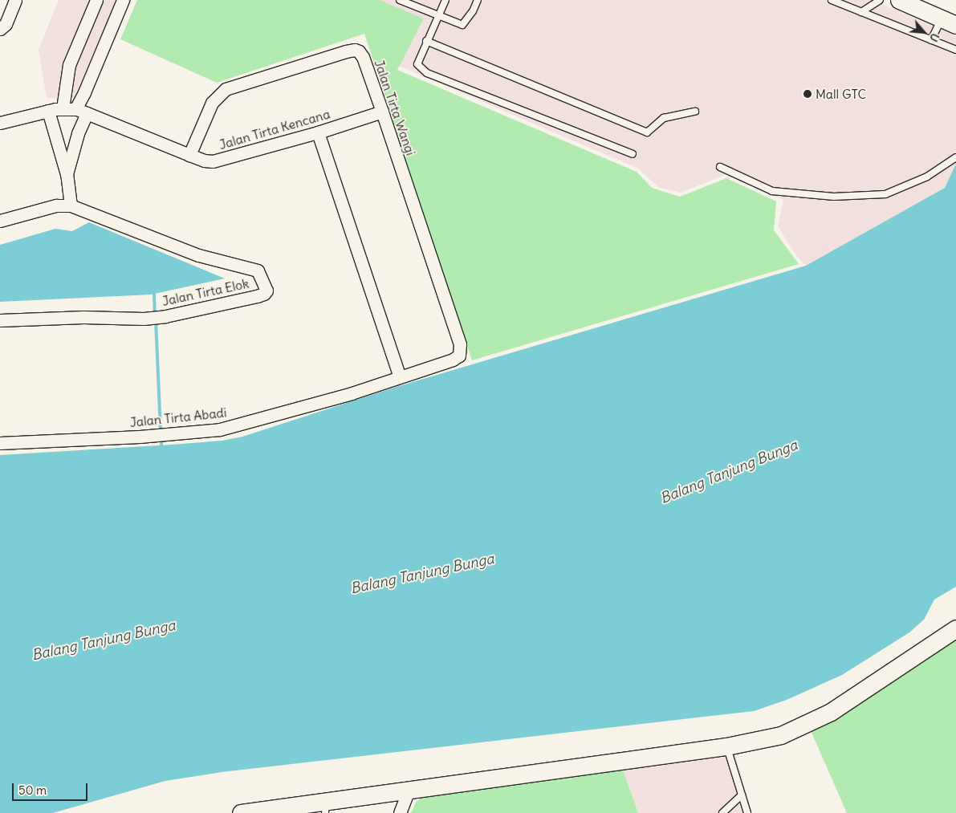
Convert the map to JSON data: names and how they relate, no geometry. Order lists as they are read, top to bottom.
{
  "streets": {
    "street": [
      "Jalan Tirta Wangi",
      "Jalan Tirta Kencana",
      "Jalan Tirta Elok",
      "Jalan Tirta Abadi"
    ]
  },
  "crossings": [
    ["Jalan Tirta Wangi", "Jalan Tirta Kencana"],
    ["Jalan Tirta Wangi", "Jalan Tirta Abadi"]
  ],
  "water": ["Balang Tanjung Bunga"],
  "places": ["Mall GTC"],
  "scale_bar": "50 m",
  "north": "bottom right"
}
